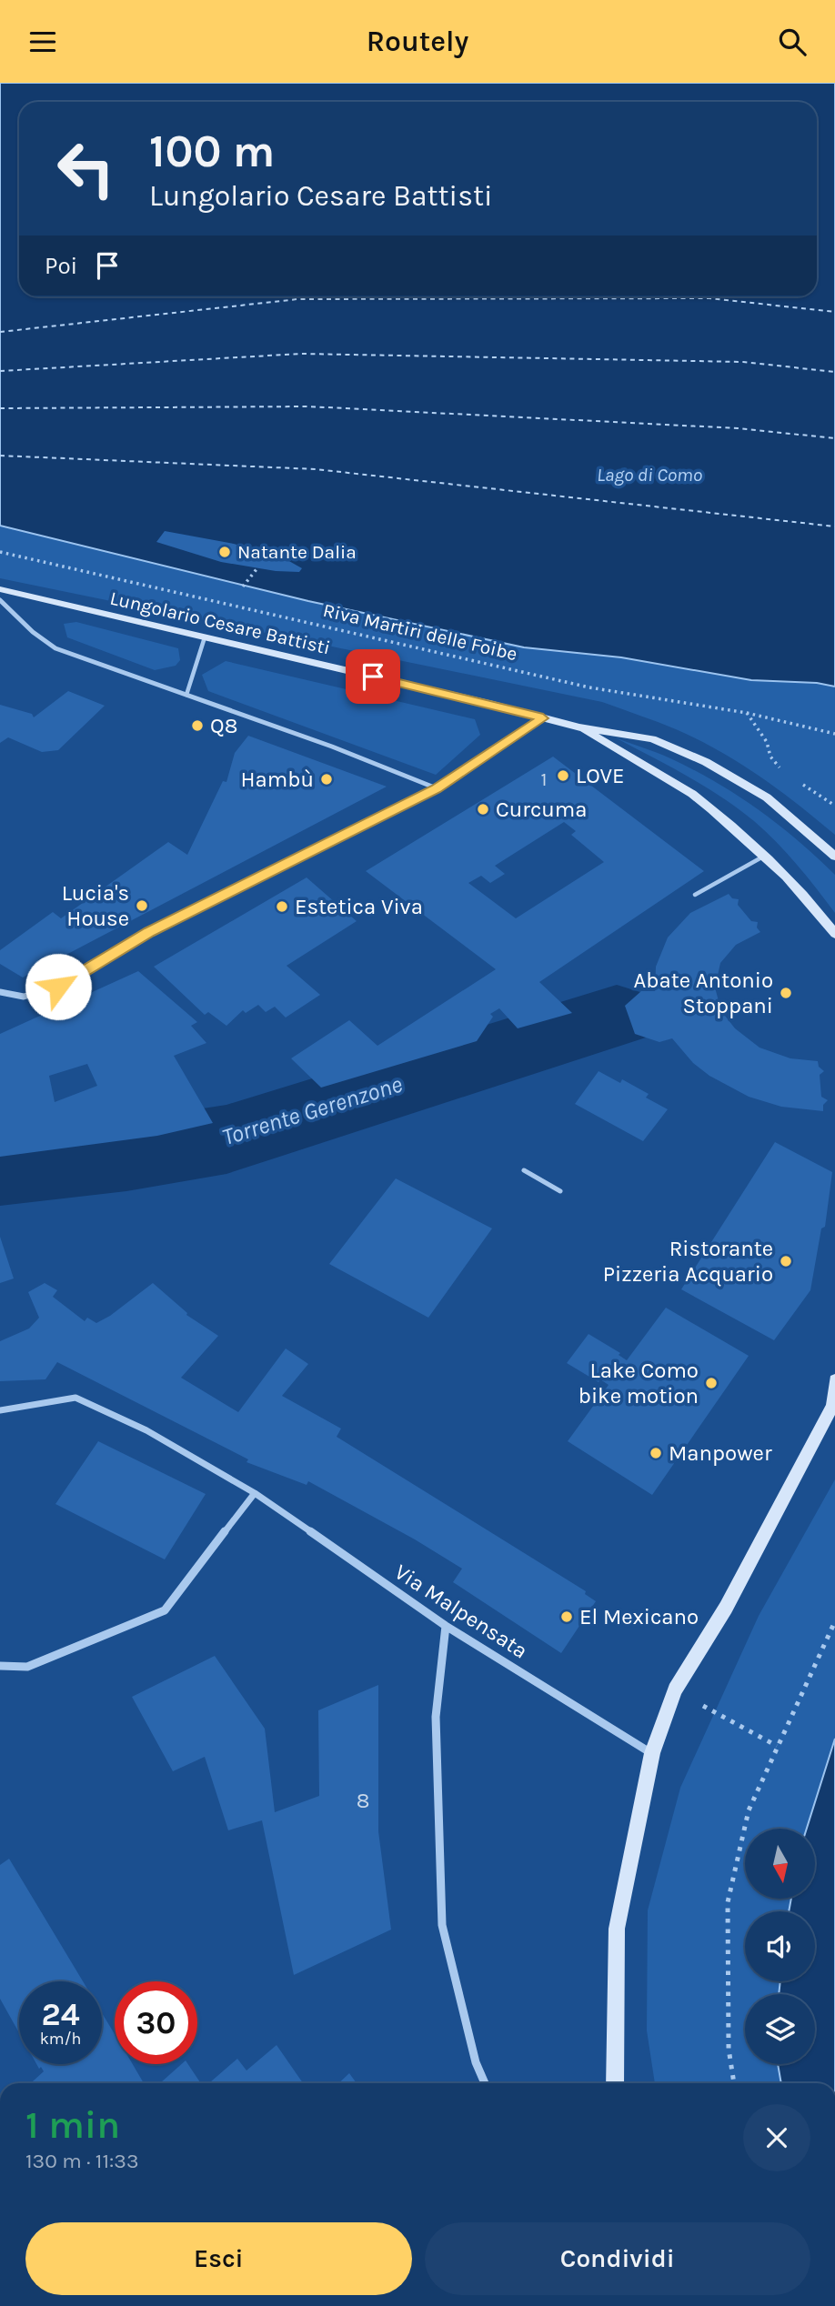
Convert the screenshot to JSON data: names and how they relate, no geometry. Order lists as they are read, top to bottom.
{
  "streets": {
    "main road": ["Lungolario Cesare Battisti"],
    "street": ["Via Malpensata"],
    "path": ["Riva Martiri delle Foibe"]
  },
  "water": ["Lago di Como", "Torrente Gerenzone"],
  "places": [
    "Natante Dalia",
    "Q8",
    "LOVE",
    "Hambù",
    "Curcuma",
    "Lucia's House",
    "Estetica Viva",
    "Abate Antonio Stoppani",
    "Ristorante Pizzeria Acquario",
    "Lake Como bike motion",
    "Manpower",
    "El Mexicano"
  ],
  "house_numbers": ["1", "8"],
  "north": "bottom",
  "page": {
    "header": "Routely",
    "turn": ["100 m", "Lungolario Cesare Battisti"],
    "then": "Poi",
    "speed": "24 km/h",
    "limit": "30",
    "heading": ["1 min", "130 m · 11:33"],
    "buttons": ["Esci", "Condividi"]
  }
}
